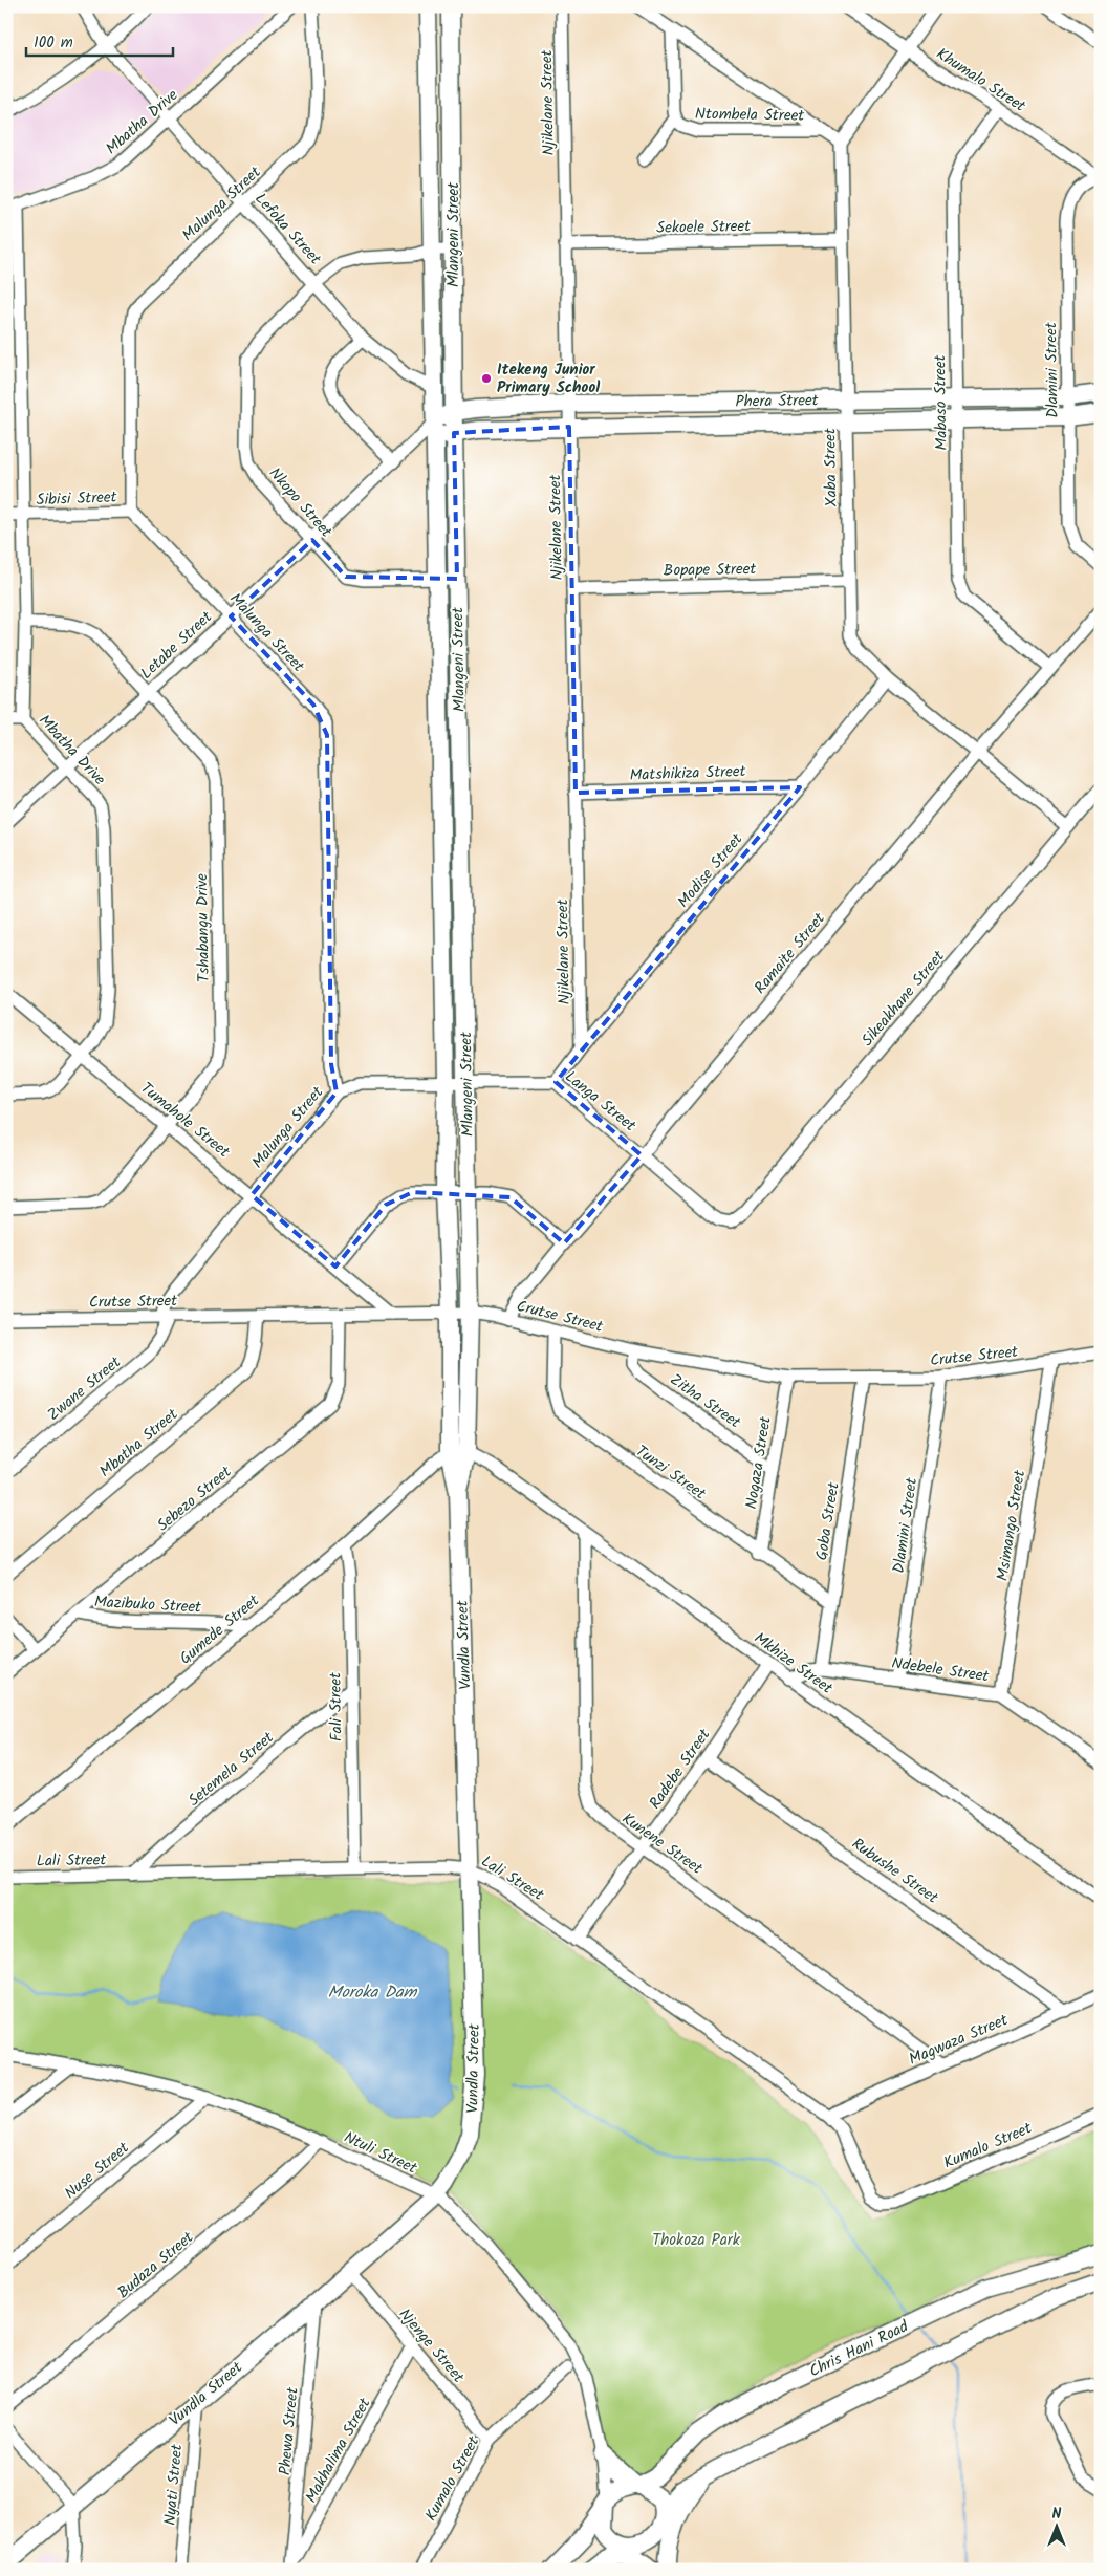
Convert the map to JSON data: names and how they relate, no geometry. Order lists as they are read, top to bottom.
{
  "streets": {
    "street": [
      "Khumalo Street",
      "Njikelane Street",
      "Ntombela Street",
      "Mbatha Drive",
      "Malunga Street",
      "Sekoele Street",
      "Lefoka Street",
      "Mlangeni Street",
      "Dlamini Street",
      "Phera Street",
      "Mabaso Street",
      "Xaba Street",
      "Sibisi Street",
      "Nkopo Street",
      "Bopape Street",
      "Letabe Street",
      "Matshikiza Street",
      "Modise Street",
      "Tshabangu Drive",
      "Ramaite Street",
      "Sikeakhane Street",
      "Langa Street",
      "Tumahole Street",
      "Crutse Street",
      "Zwane Street",
      "Zitha Street",
      "Mbatha Street",
      "Nogaza Street",
      "Tunzi Street",
      "Sebezo Street",
      "Goba Street",
      "Msimango Street",
      "Mazibuko Street",
      "Gumede Street",
      "Vundla Street",
      "Mkhize Street",
      "Ndebele Street",
      "Fali Street",
      "Setemela Street",
      "Radebe Street",
      "Kunene Street",
      "Lali Street",
      "Rubushe Street",
      "Magwaza Street",
      "Kumalo Street",
      "Ntuli Street",
      "Nuse Street",
      "Budaza Street",
      "Njenge Street",
      "Chris Hani Road",
      "Phewa Street",
      "Makhalima Street",
      "Nyati Street"
    ]
  },
  "crossings": [
    ["Khumalo Street", "Dlamini Street"],
    ["Khumalo Street", "Mabaso Street"],
    ["Njikelane Street", "Sekoele Street"],
    ["Njikelane Street", "Phera Street"],
    ["Njikelane Street", "Bopape Street"],
    ["Njikelane Street", "Matshikiza Street"],
    ["Njikelane Street", "Modise Street"],
    ["Ntombela Street", "Xaba Street"],
    ["Mbatha Drive", "Lefoka Street"],
    ["Mbatha Drive", "Sibisi Street"],
    ["Mbatha Drive", "Letabe Street"],
    ["Mbatha Drive", "Tshabangu Drive"],
    ["Mbatha Drive", "Tumahole Street"],
    ["Malunga Street", "Lefoka Street"],
    ["Malunga Street", "Sibisi Street"],
    ["Malunga Street", "Letabe Street"],
    ["Malunga Street", "Langa Street"],
    ["Malunga Street", "Tumahole Street"],
    ["Malunga Street", "Crutse Street"],
    ["Malunga Street", "Zwane Street"],
    ["Sekoele Street", "Xaba Street"],
    ["Lefoka Street", "Mlangeni Street"],
    ["Lefoka Street", "Nkopo Street"],
    ["Mlangeni Street", "Phera Street"],
    ["Mlangeni Street", "Nkopo Street"],
    ["Mlangeni Street", "Letabe Street"],
    ["Mlangeni Street", "Langa Street"],
    ["Mlangeni Street", "Crutse Street"],
    ["Mlangeni Street", "Vundla Street"],
    ["Dlamini Street", "Phera Street"],
    ["Dlamini Street", "Crutse Street"],
    ["Dlamini Street", "Ndebele Street"],
    ["Phera Street", "Mabaso Street"],
    ["Phera Street", "Xaba Street"],
    ["Phera Street", "Letabe Street"],
    ["Mabaso Street", "Ramaite Street"],
    ["Xaba Street", "Bopape Street"],
    ["Xaba Street", "Modise Street"],
    ["Xaba Street", "Ramaite Street"],
    ["Xaba Street", "Sikeakhane Street"],
    ["Nkopo Street", "Letabe Street"],
    ["Letabe Street", "Tshabangu Drive"],
    ["Matshikiza Street", "Modise Street"],
    ["Modise Street", "Langa Street"],
    ["Tshabangu Drive", "Tumahole Street"],
    ["Ramaite Street", "Langa Street"],
    ["Ramaite Street", "Crutse Street"],
    ["Sikeakhane Street", "Langa Street"],
    ["Tumahole Street", "Crutse Street"],
    ["Crutse Street", "Zwane Street"],
    ["Crutse Street", "Zitha Street"],
    ["Crutse Street", "Mbatha Street"],
    ["Crutse Street", "Nogaza Street"],
    ["Crutse Street", "Tunzi Street"],
    ["Crutse Street", "Sebezo Street"],
    ["Crutse Street", "Goba Street"],
    ["Crutse Street", "Msimango Street"],
    ["Crutse Street", "Vundla Street"],
    ["Zitha Street", "Nogaza Street"],
    ["Nogaza Street", "Tunzi Street"],
    ["Tunzi Street", "Goba Street"],
    ["Sebezo Street", "Mazibuko Street"],
    ["Goba Street", "Ndebele Street"],
    ["Msimango Street", "Ndebele Street"],
    ["Mazibuko Street", "Gumede Street"],
    ["Gumede Street", "Vundla Street"],
    ["Gumede Street", "Fali Street"],
    ["Vundla Street", "Mkhize Street"],
    ["Vundla Street", "Lali Street"],
    ["Vundla Street", "Ntuli Street"],
    ["Vundla Street", "Njenge Street"],
    ["Vundla Street", "Phewa Street"],
    ["Vundla Street", "Nyati Street"],
    ["Mkhize Street", "Ndebele Street"],
    ["Mkhize Street", "Radebe Street"],
    ["Mkhize Street", "Kunene Street"],
    ["Fali Street", "Setemela Street"],
    ["Fali Street", "Lali Street"],
    ["Setemela Street", "Lali Street"],
    ["Radebe Street", "Kunene Street"],
    ["Radebe Street", "Lali Street"],
    ["Radebe Street", "Rubushe Street"],
    ["Kunene Street", "Magwaza Street"],
    ["Lali Street", "Magwaza Street"],
    ["Lali Street", "Kumalo Street"],
    ["Rubushe Street", "Magwaza Street"],
    ["Kumalo Street", "Njenge Street"],
    ["Ntuli Street", "Nuse Street"],
    ["Ntuli Street", "Budaza Street"],
    ["Ntuli Street", "Chris Hani Road"],
    ["Njenge Street", "Makhalima Street"],
    ["Phewa Street", "Makhalima Street"]
  ],
  "water": ["Moroka Dam"],
  "parks": ["Thokoza Park"],
  "places": ["Itekeng Junior Primary School"],
  "scale_bar": "100 m",
  "north": "top"
}
